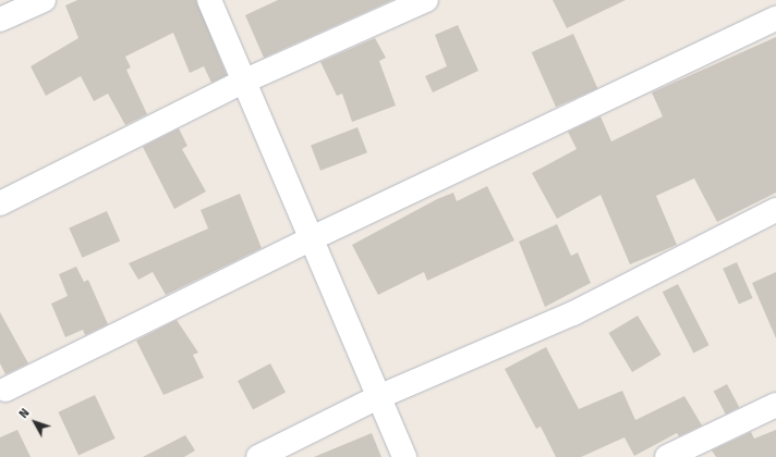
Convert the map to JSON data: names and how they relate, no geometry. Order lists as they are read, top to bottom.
{
  "north": "top left"
}
